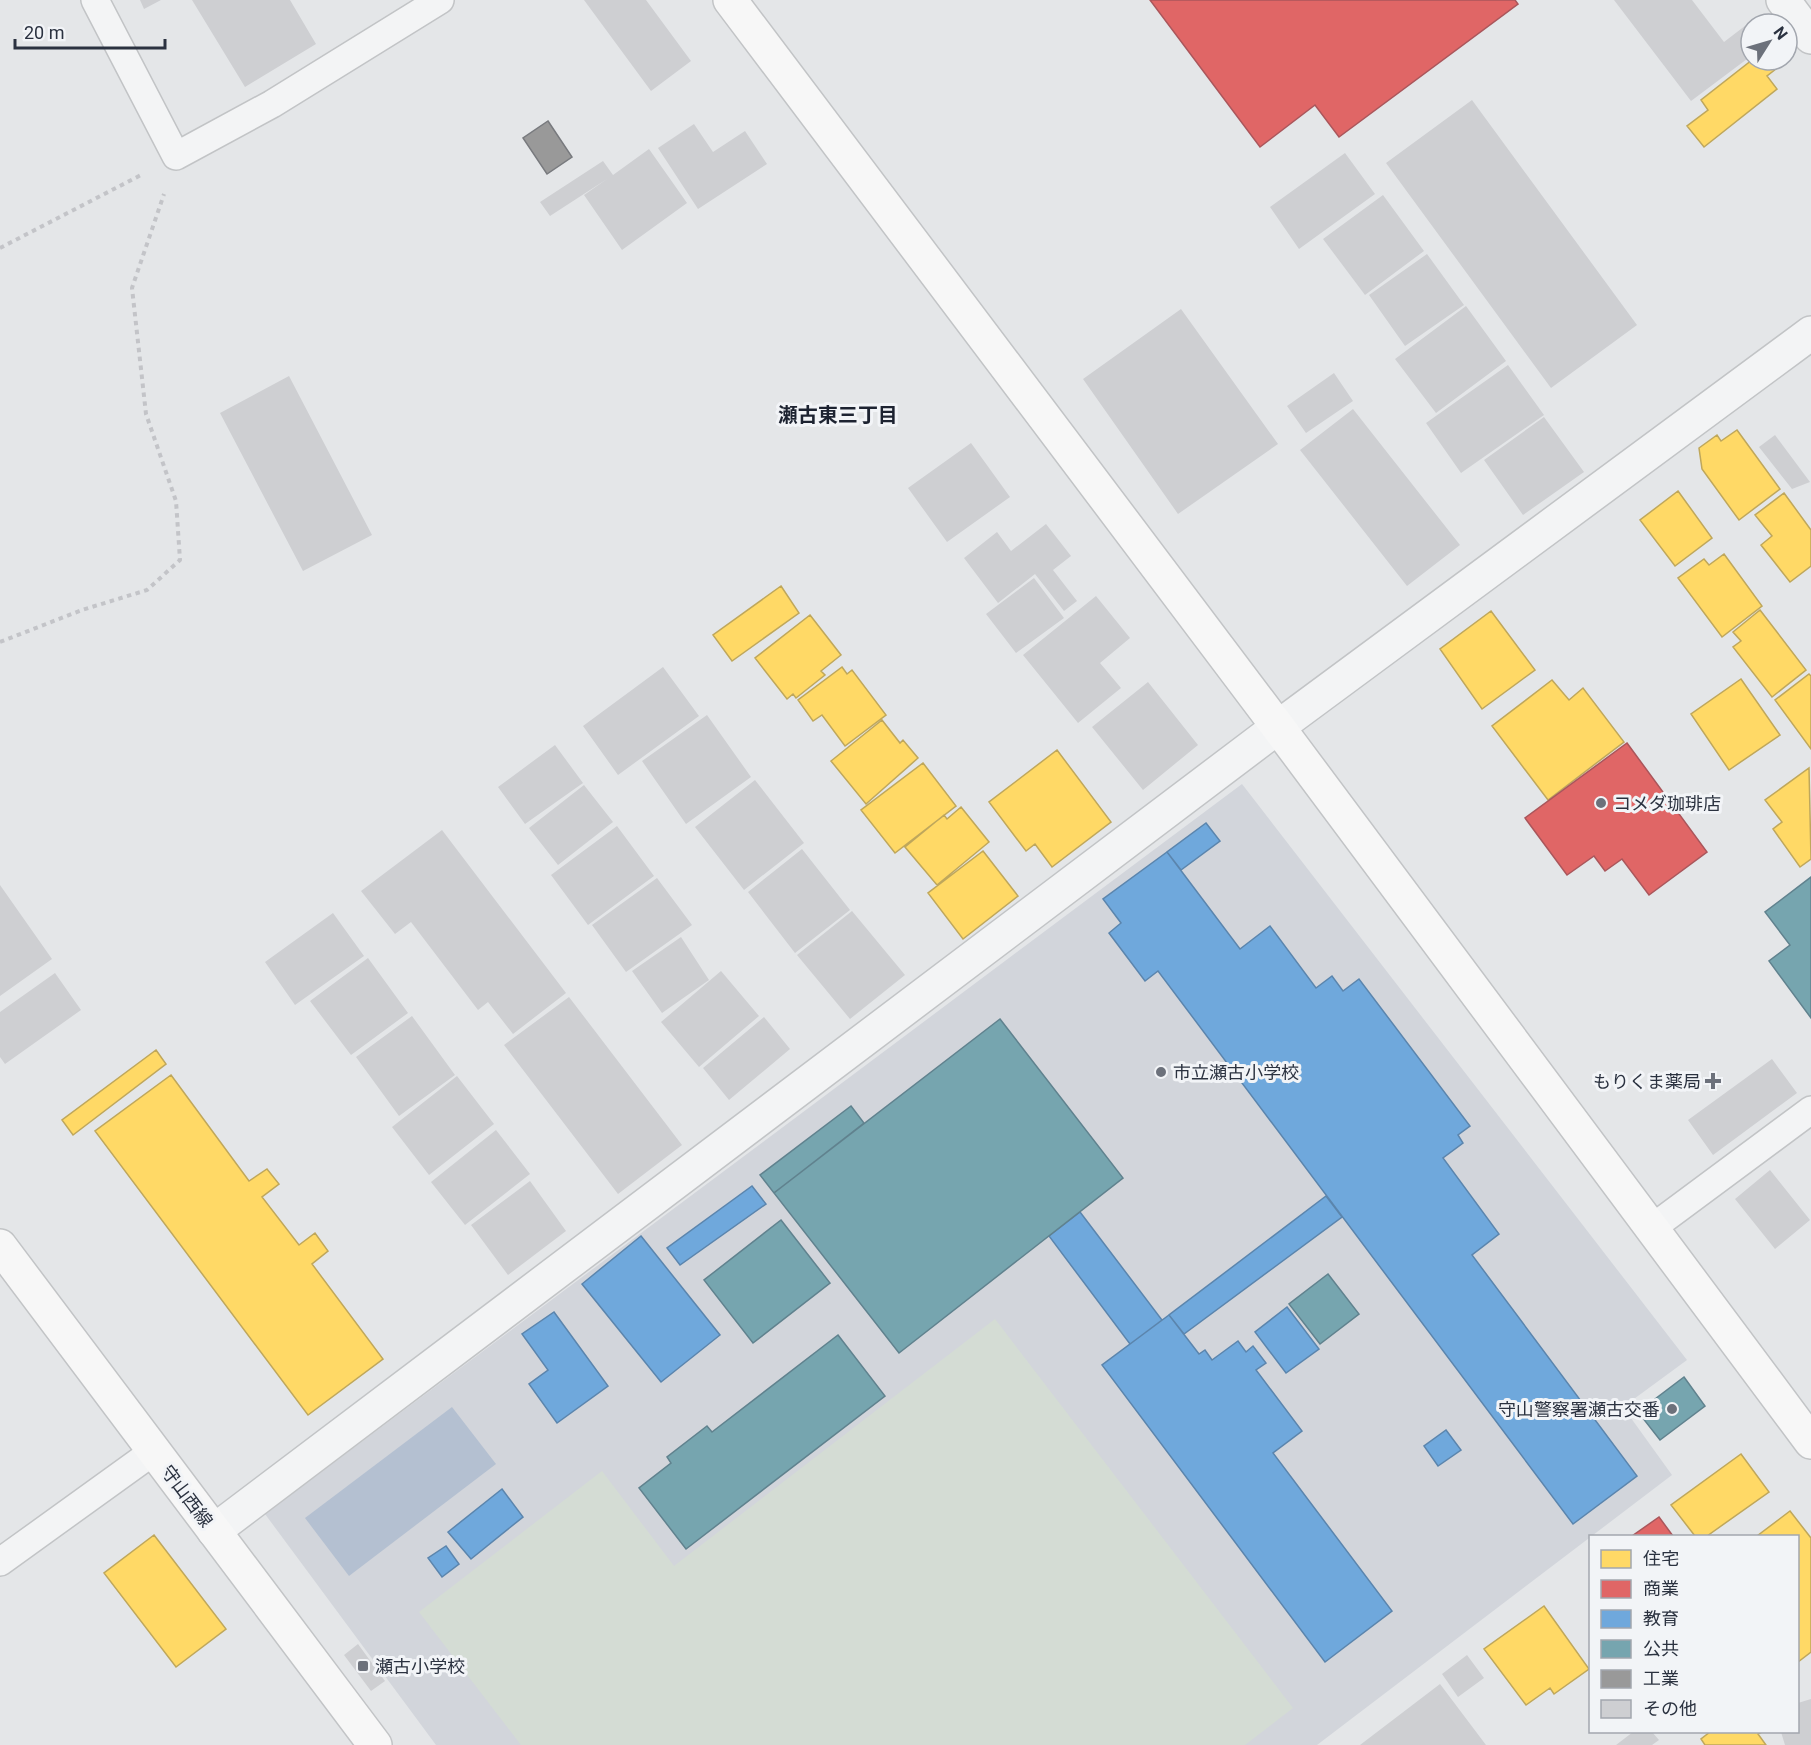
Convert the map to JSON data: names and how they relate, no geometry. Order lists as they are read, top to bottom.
{
  "streets": {
    "street": ["守山西線"]
  },
  "districts": ["瀬古東三丁目"],
  "places": {
    "other": ["コメダ珈琲店", "市立瀬古小学校", "守山警察署瀬古交番"],
    "health": ["もりくま薬局"],
    "transit": ["瀬古小学校"]
  },
  "legend": [
    "住宅",
    "商業",
    "教育",
    "公共",
    "工業",
    "その他"
  ],
  "scale_bar": "20 m",
  "north": "top right"
}
